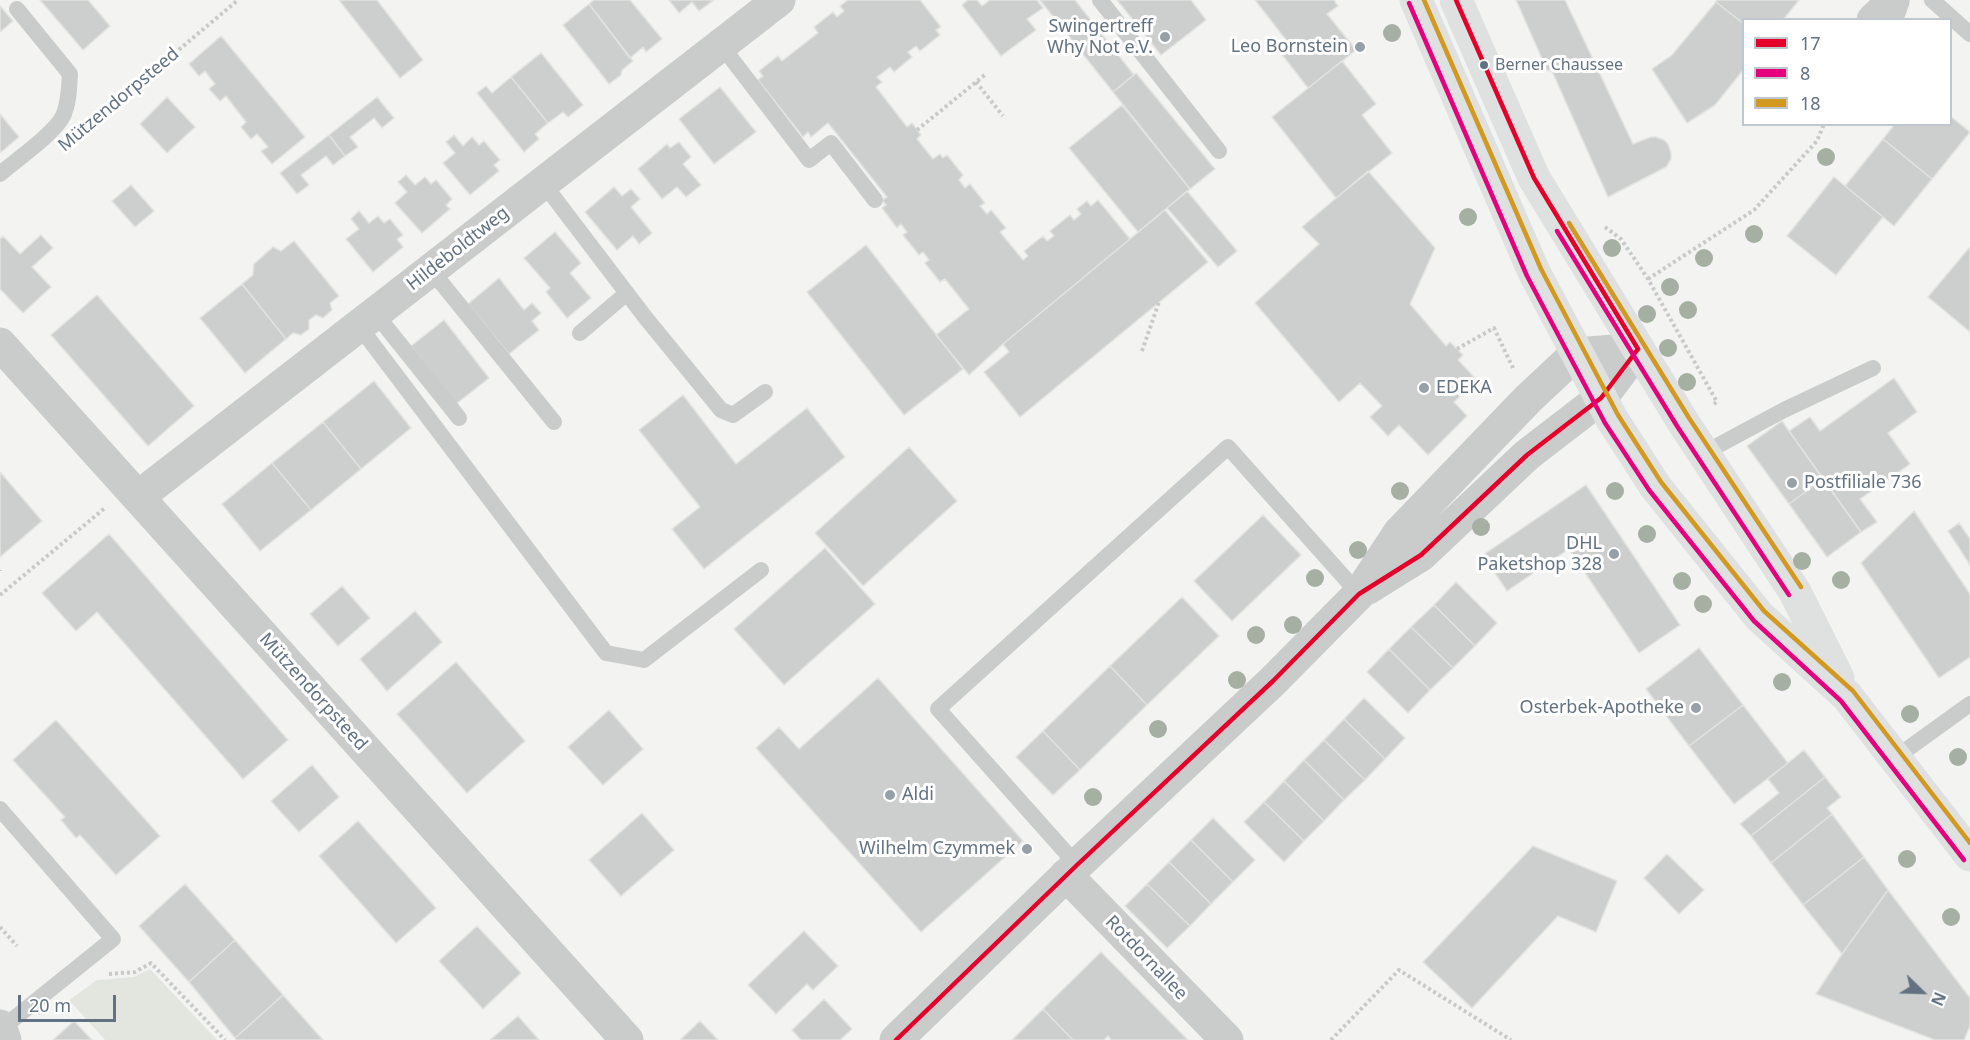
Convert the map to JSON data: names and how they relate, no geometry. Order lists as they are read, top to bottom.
{
  "streets": {
    "street": ["Mützendorpsteed", "Hildeboldtweg", "Rotdornallee"]
  },
  "crossings": [
    ["Mützendorpsteed", "Hildeboldtweg"]
  ],
  "places": [
    "Swingertreff Why Not e.V.",
    "Leo Bornstein",
    "Berner Chaussee",
    "EDEKA",
    "Postfiliale 736",
    "DHL Paketshop 328",
    "Osterbek-Apotheke",
    "Aldi",
    "Wilhelm Czymmek"
  ],
  "lines": ["transit line 17", "transit line 18", "transit line 8"],
  "legend": ["17", "8", "18"],
  "scale_bar": "20 m",
  "north": "bottom right"
}
